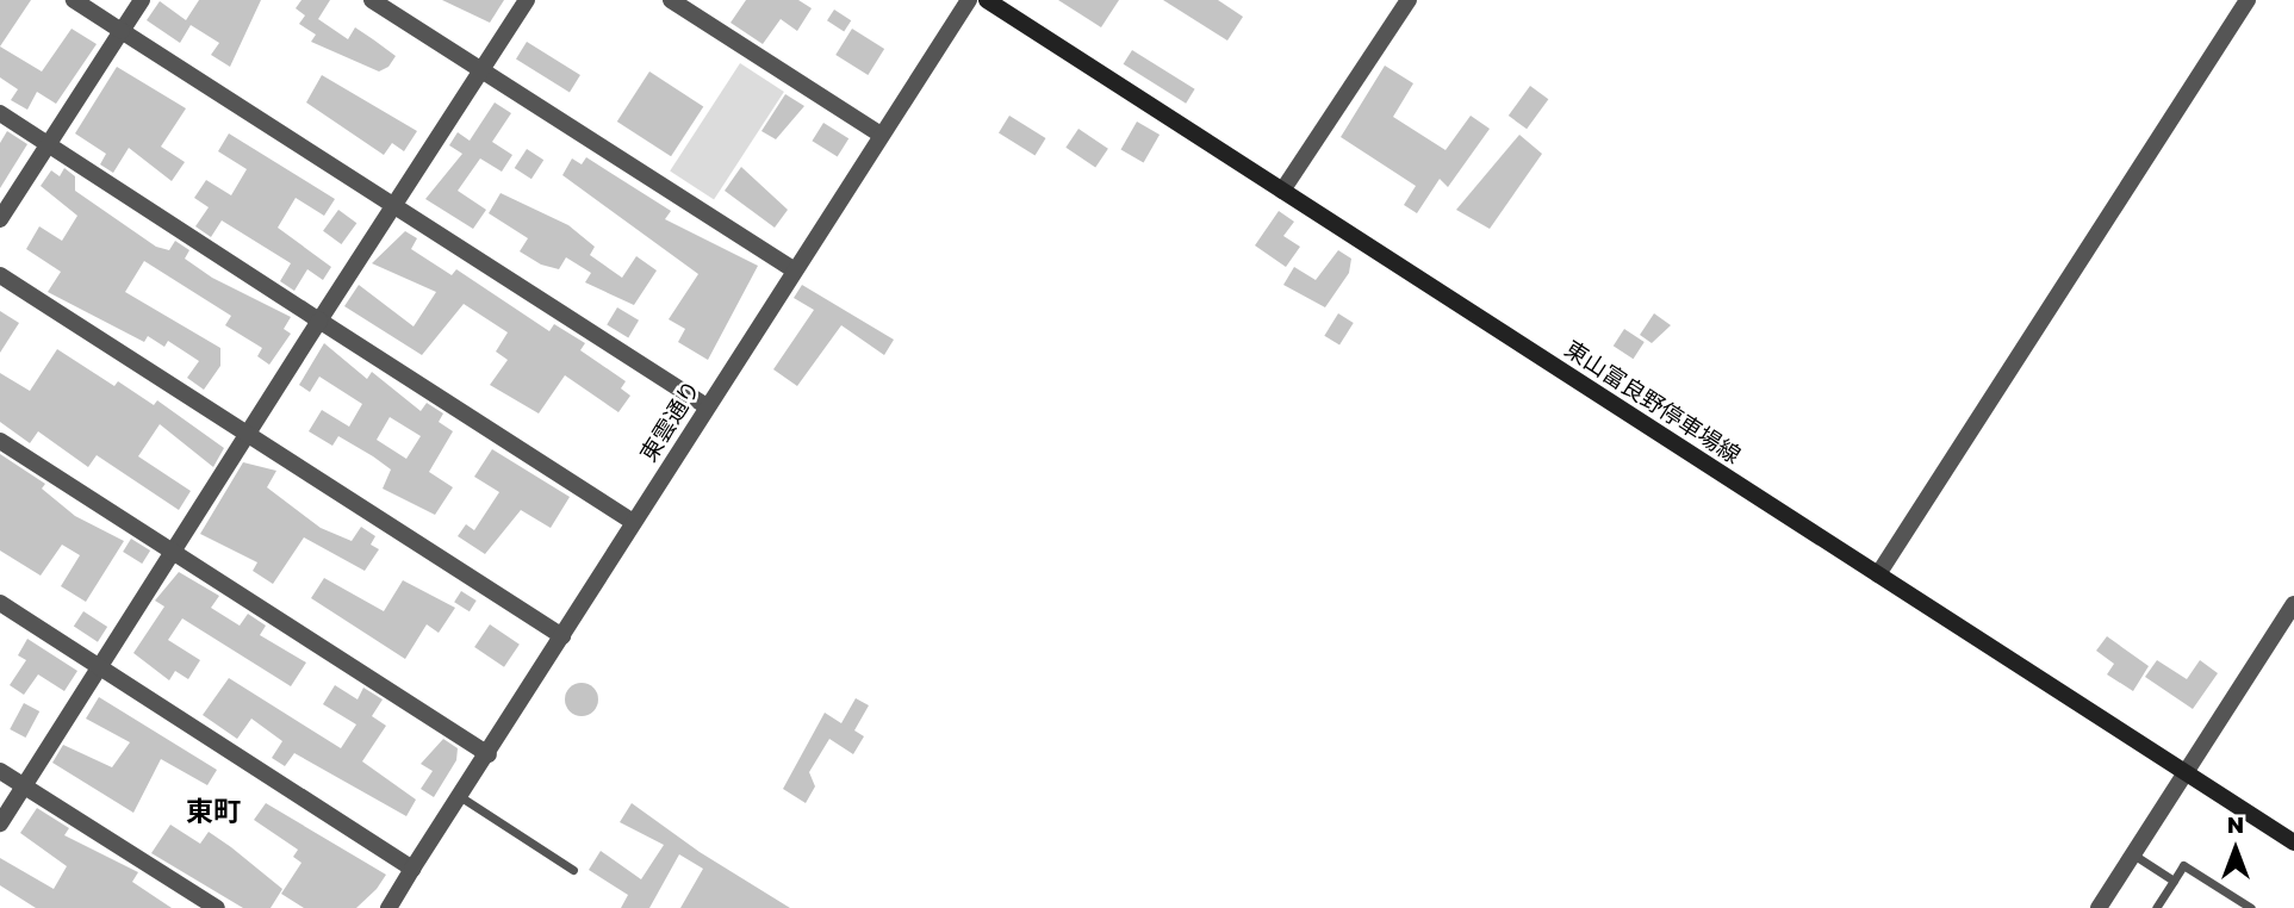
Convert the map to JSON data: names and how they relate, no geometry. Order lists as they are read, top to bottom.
{
  "streets": {
    "main road": ["東山富良野停車場線"],
    "street": ["東雲通り"]
  },
  "districts": ["東町"],
  "north": "top"
}
